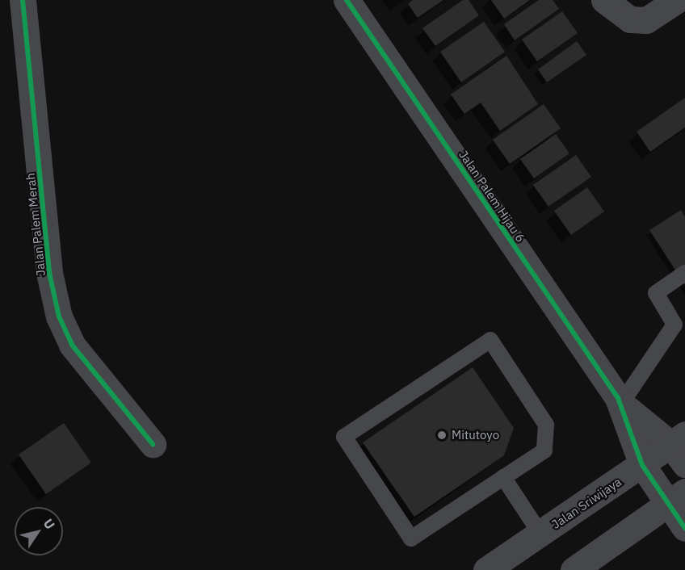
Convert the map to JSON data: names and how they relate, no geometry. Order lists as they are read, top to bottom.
{
  "streets": {
    "street": ["Jalan Palem Hijau 6", "Jalan Palem Merah", "Jalan Sriwijaya"]
  },
  "places": ["Mitutoyo"],
  "north": "top right"
}
